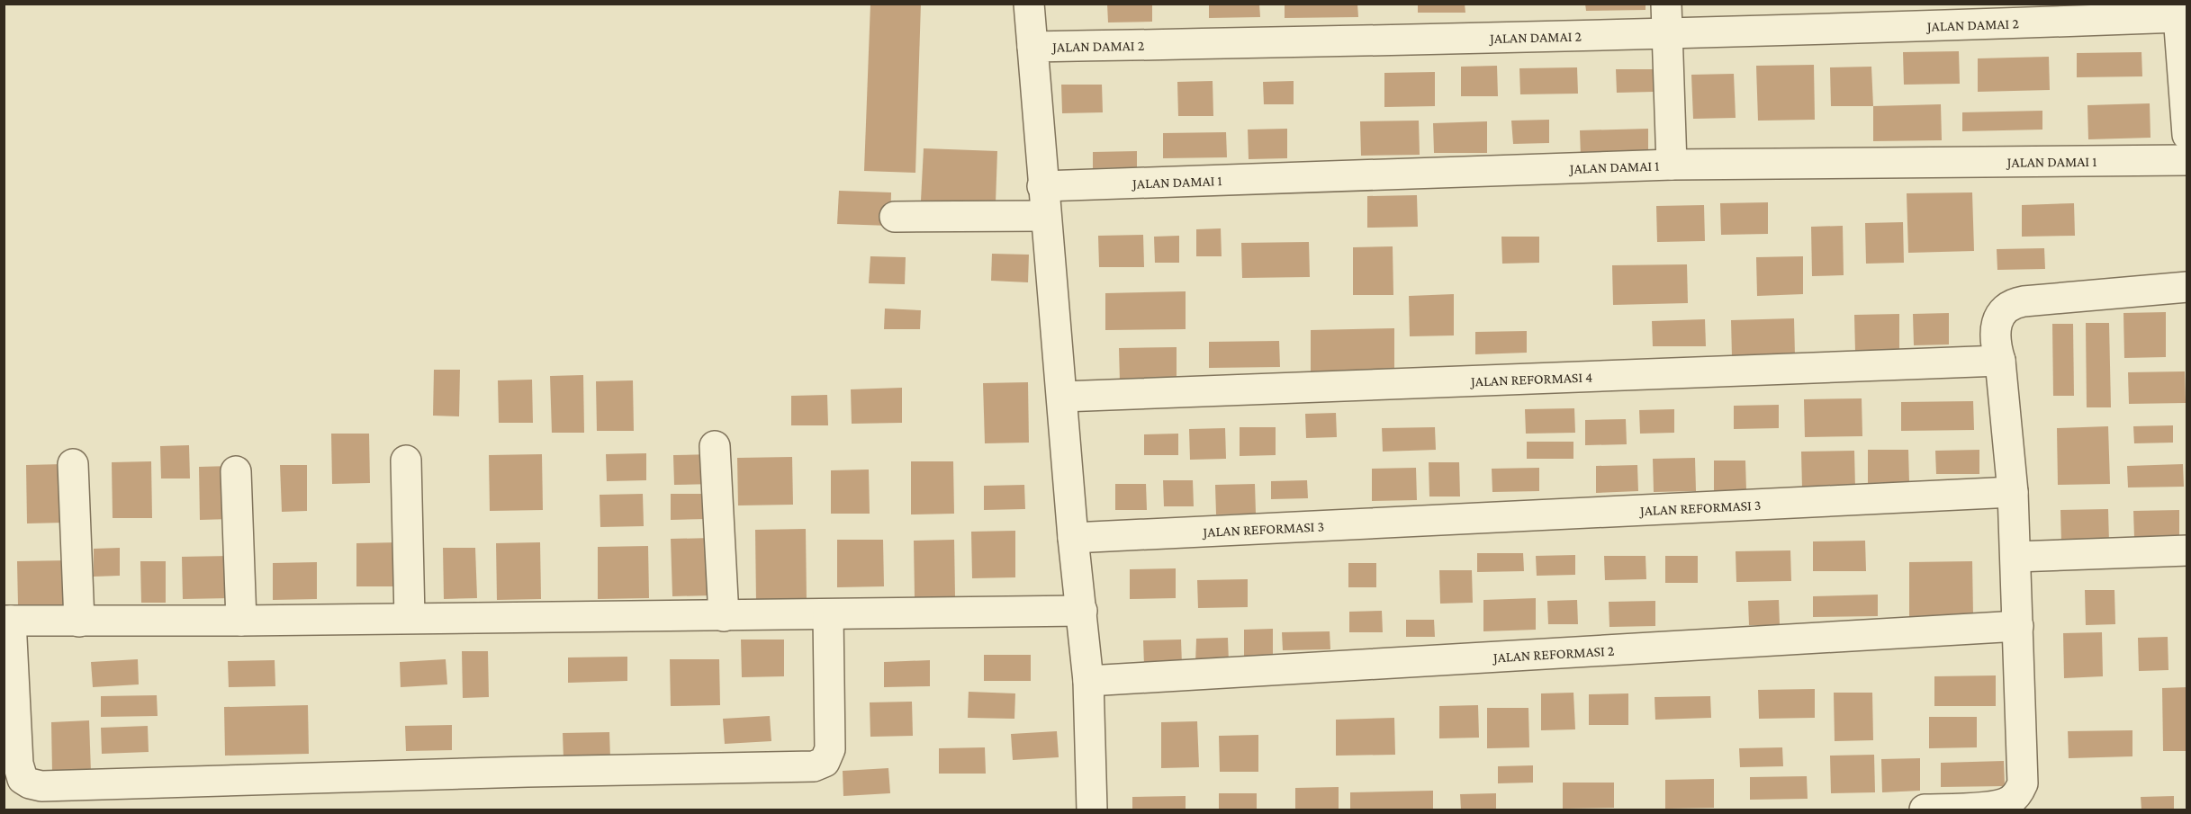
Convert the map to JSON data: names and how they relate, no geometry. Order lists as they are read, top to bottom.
{
  "streets": {
    "street": [
      "JALAN DAMAI 2",
      "JALAN DAMAI 1",
      "JALAN REFORMASI 4",
      "JALAN REFORMASI 3",
      "JALAN REFORMASI 2"
    ]
  },
  "crossings": [
    ["JALAN DAMAI 2", "JALAN DAMAI 1"],
    ["JALAN DAMAI 2", "JALAN REFORMASI 4"],
    ["JALAN DAMAI 2", "JALAN REFORMASI 3"],
    ["JALAN DAMAI 2", "JALAN REFORMASI 2"]
  ]
}
